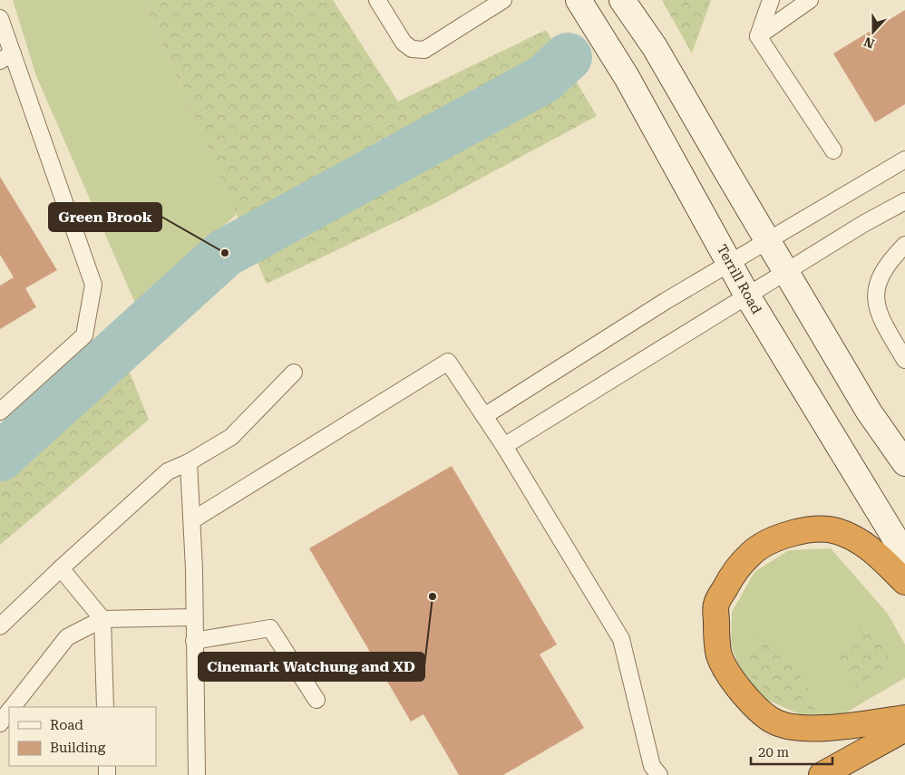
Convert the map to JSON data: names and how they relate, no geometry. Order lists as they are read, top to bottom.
{
  "streets": {
    "street": ["Terrill Road"]
  },
  "places": ["Green Brook", "Cinemark Watchung and XD"],
  "legend": ["Road", "Building"],
  "scale_bar": "20 m",
  "north": "bottom"
}
